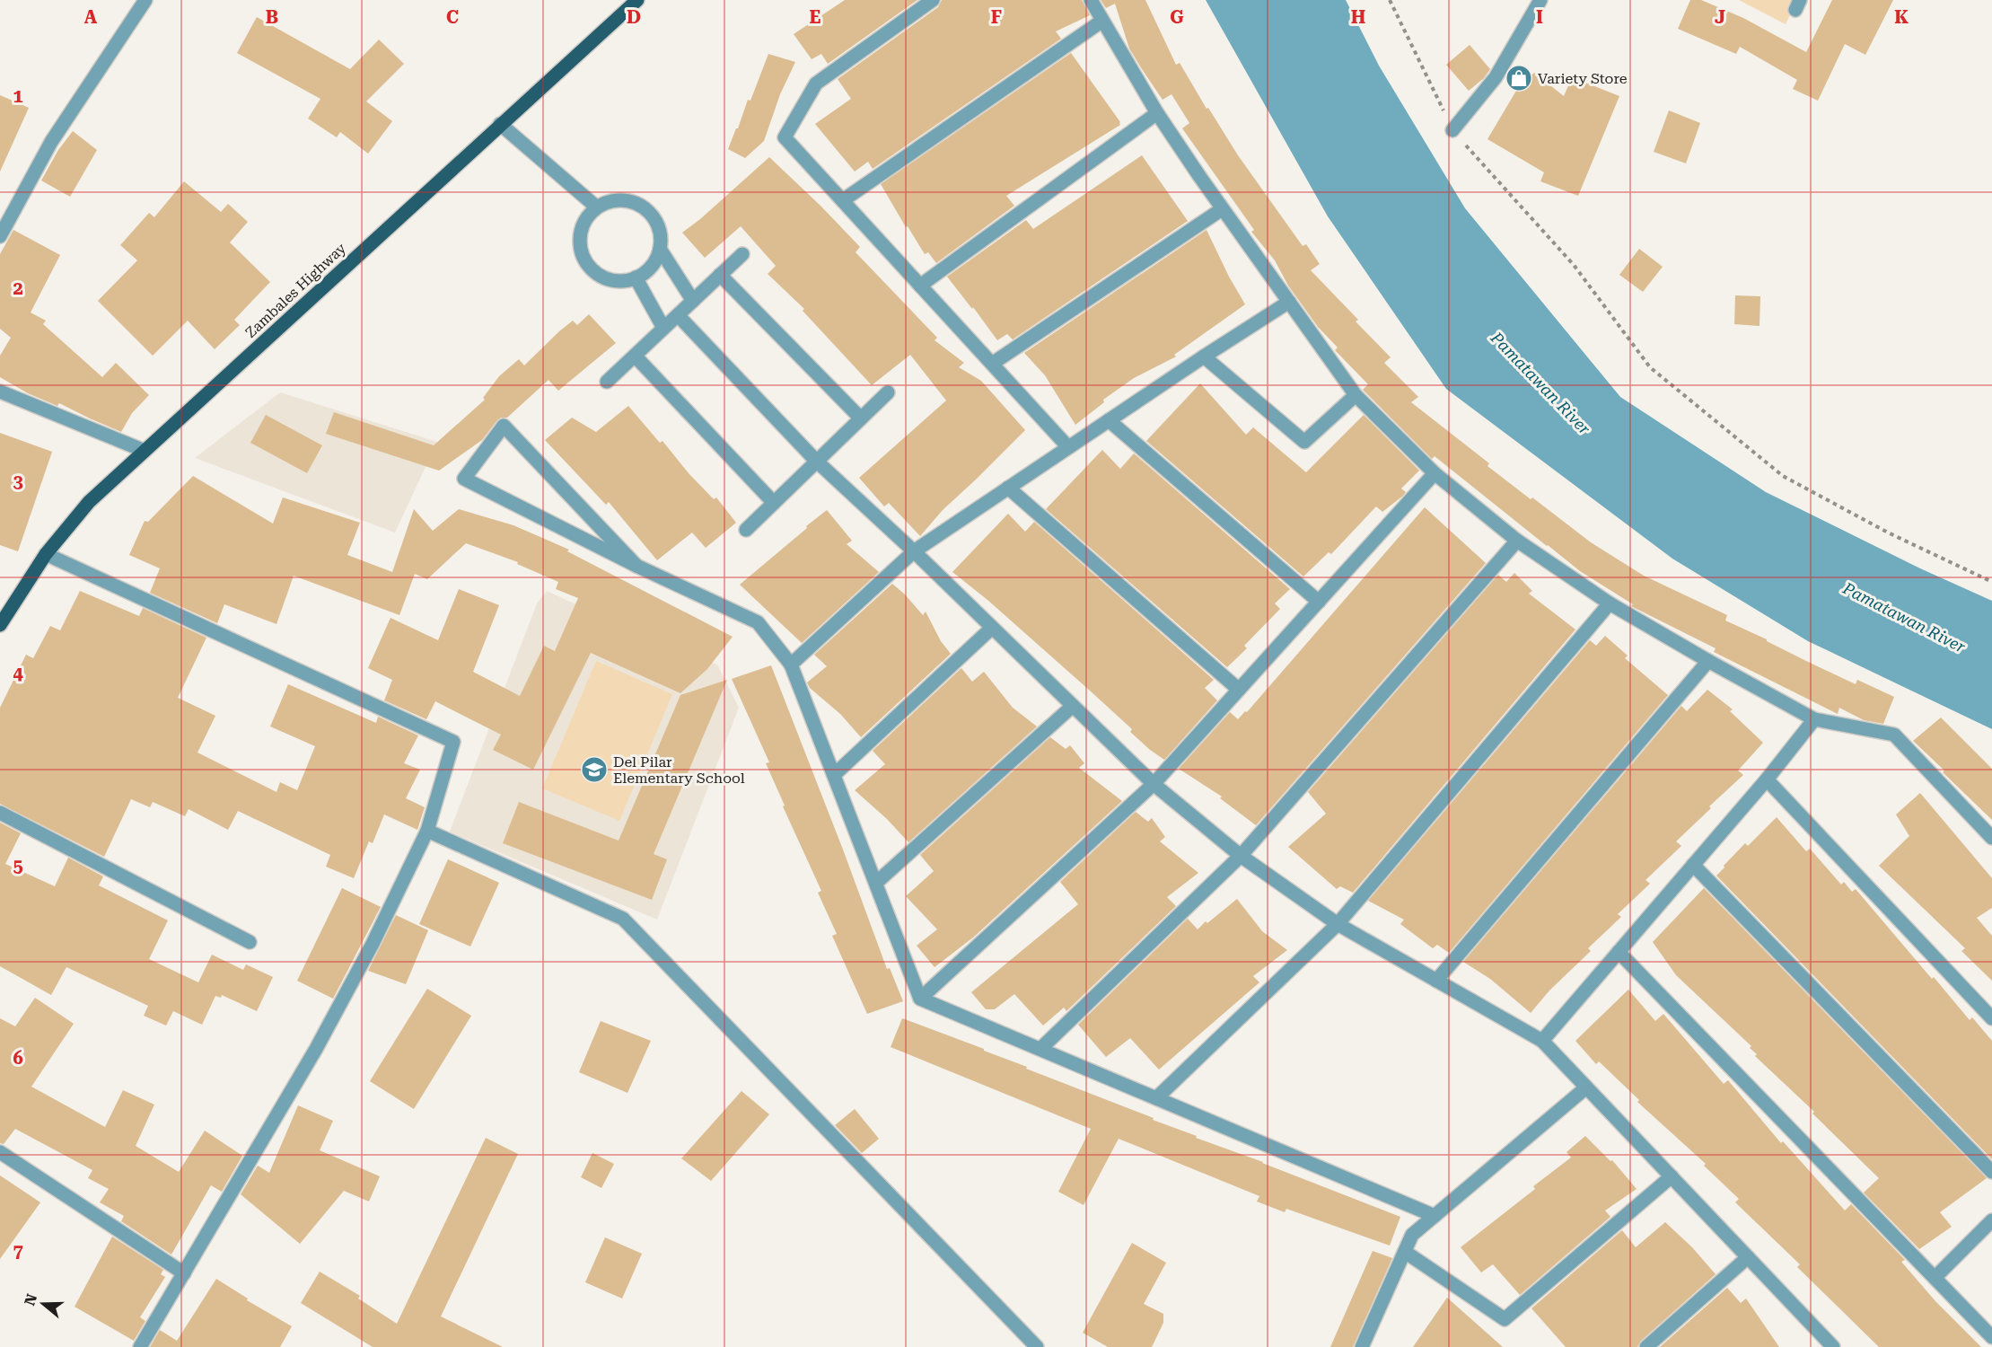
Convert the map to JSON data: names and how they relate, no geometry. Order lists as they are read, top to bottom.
{
  "streets": {
    "main road": ["Zambales Highway"]
  },
  "water": ["Pamatawan River"],
  "places": {
    "shop": ["Variety Store"],
    "school or university": ["Del Pilar Elementary School"]
  },
  "north": "left",
  "grid": {
    "columns": [
      "A",
      "B",
      "C",
      "D",
      "E",
      "F",
      "G",
      "H",
      "I",
      "J",
      "K"
    ],
    "rows": [
      "1",
      "2",
      "3",
      "4",
      "5",
      "6",
      "7"
    ]
  }
}
